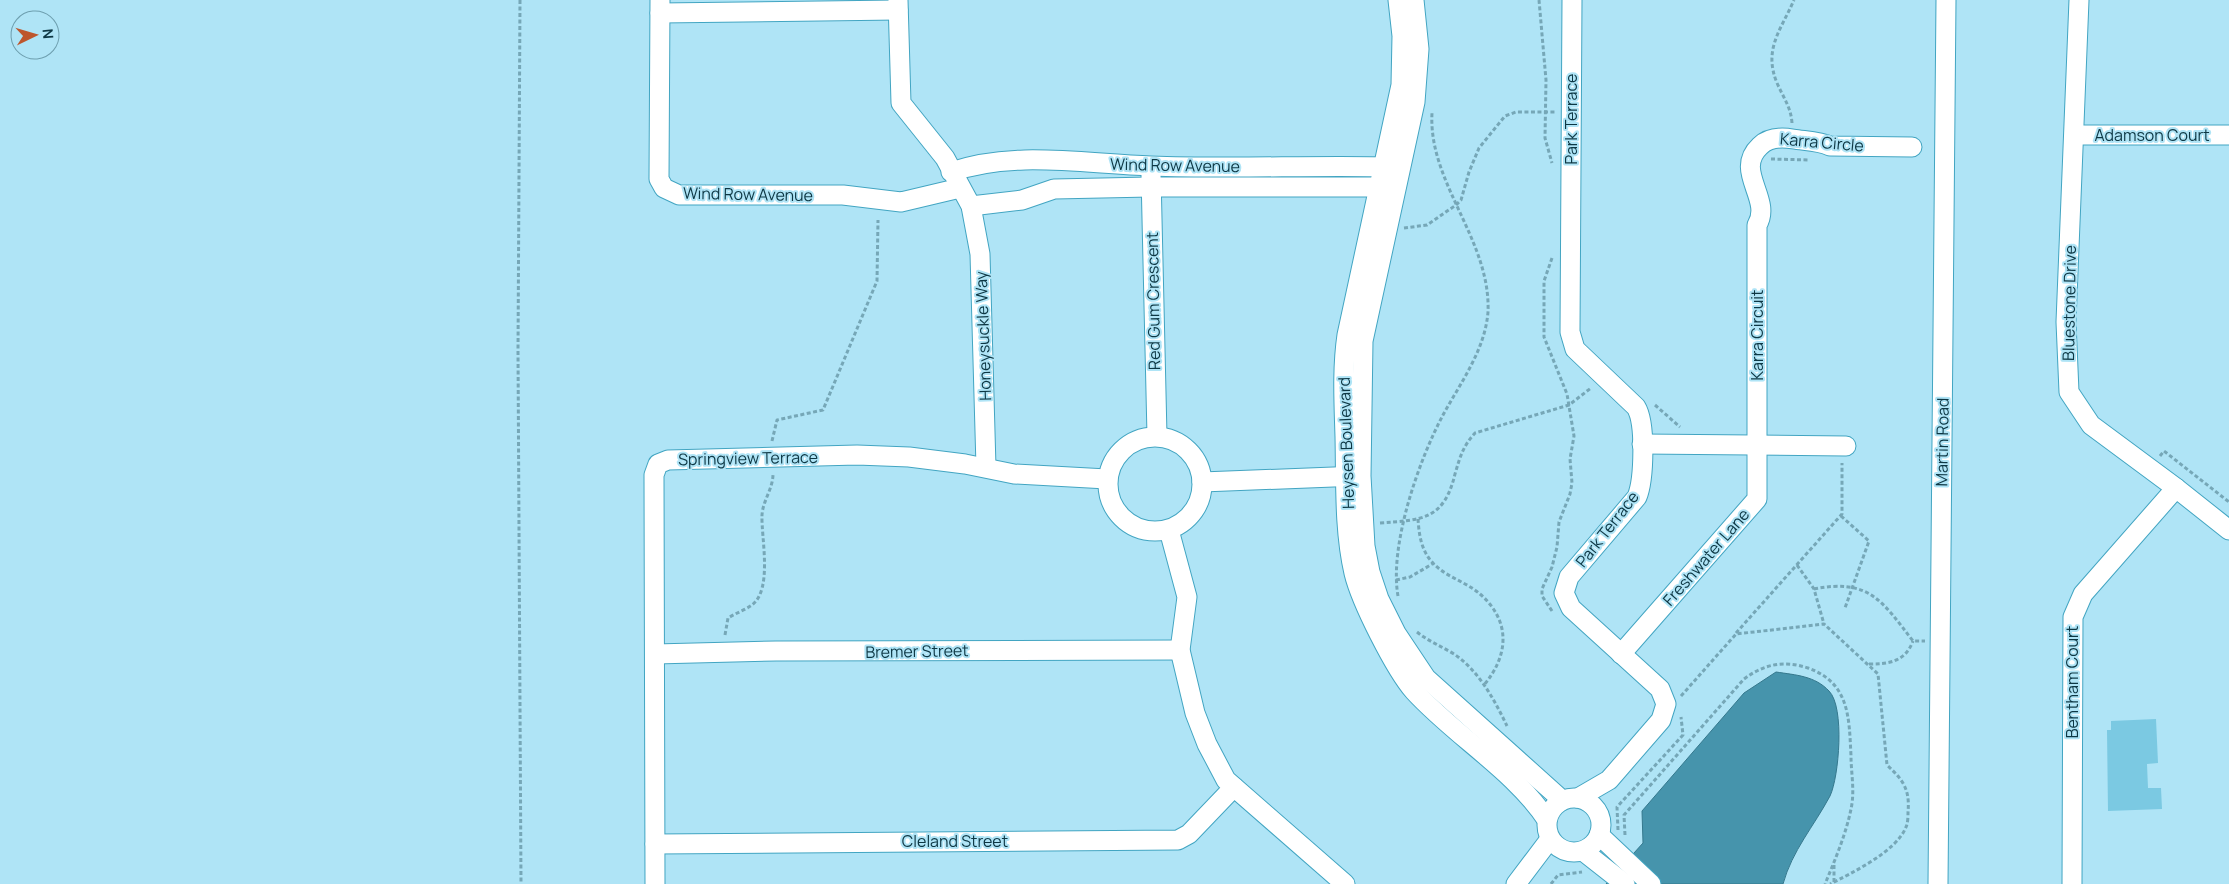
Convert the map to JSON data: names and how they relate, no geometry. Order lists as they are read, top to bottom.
{
  "streets": {
    "street": [
      "Park Terrace",
      "Adamson Court",
      "Karra Circle",
      "Wind Row Avenue",
      "Red Gum Crescent",
      "Bluestone Drive",
      "Karra Circuit",
      "Honeysuckle Way",
      "Martin Road",
      "Heysen Boulevard",
      "Springview Terrace",
      "Freshwater Lane",
      "Bremer Street",
      "Bentham Court",
      "Cleland Street"
    ]
  },
  "crossings": [
    ["Park Terrace", "Freshwater Lane"],
    ["Adamson Court", "Bluestone Drive"],
    ["Karra Circle", "Karra Circuit"],
    ["Wind Row Avenue", "Red Gum Crescent"],
    ["Wind Row Avenue", "Honeysuckle Way"],
    ["Wind Row Avenue", "Heysen Boulevard"],
    ["Red Gum Crescent", "Springview Terrace"],
    ["Bluestone Drive", "Bentham Court"],
    ["Karra Circuit", "Freshwater Lane"],
    ["Honeysuckle Way", "Springview Terrace"],
    ["Springview Terrace", "Bremer Street"],
    ["Springview Terrace", "Cleland Street"]
  ],
  "north": "right"
}
